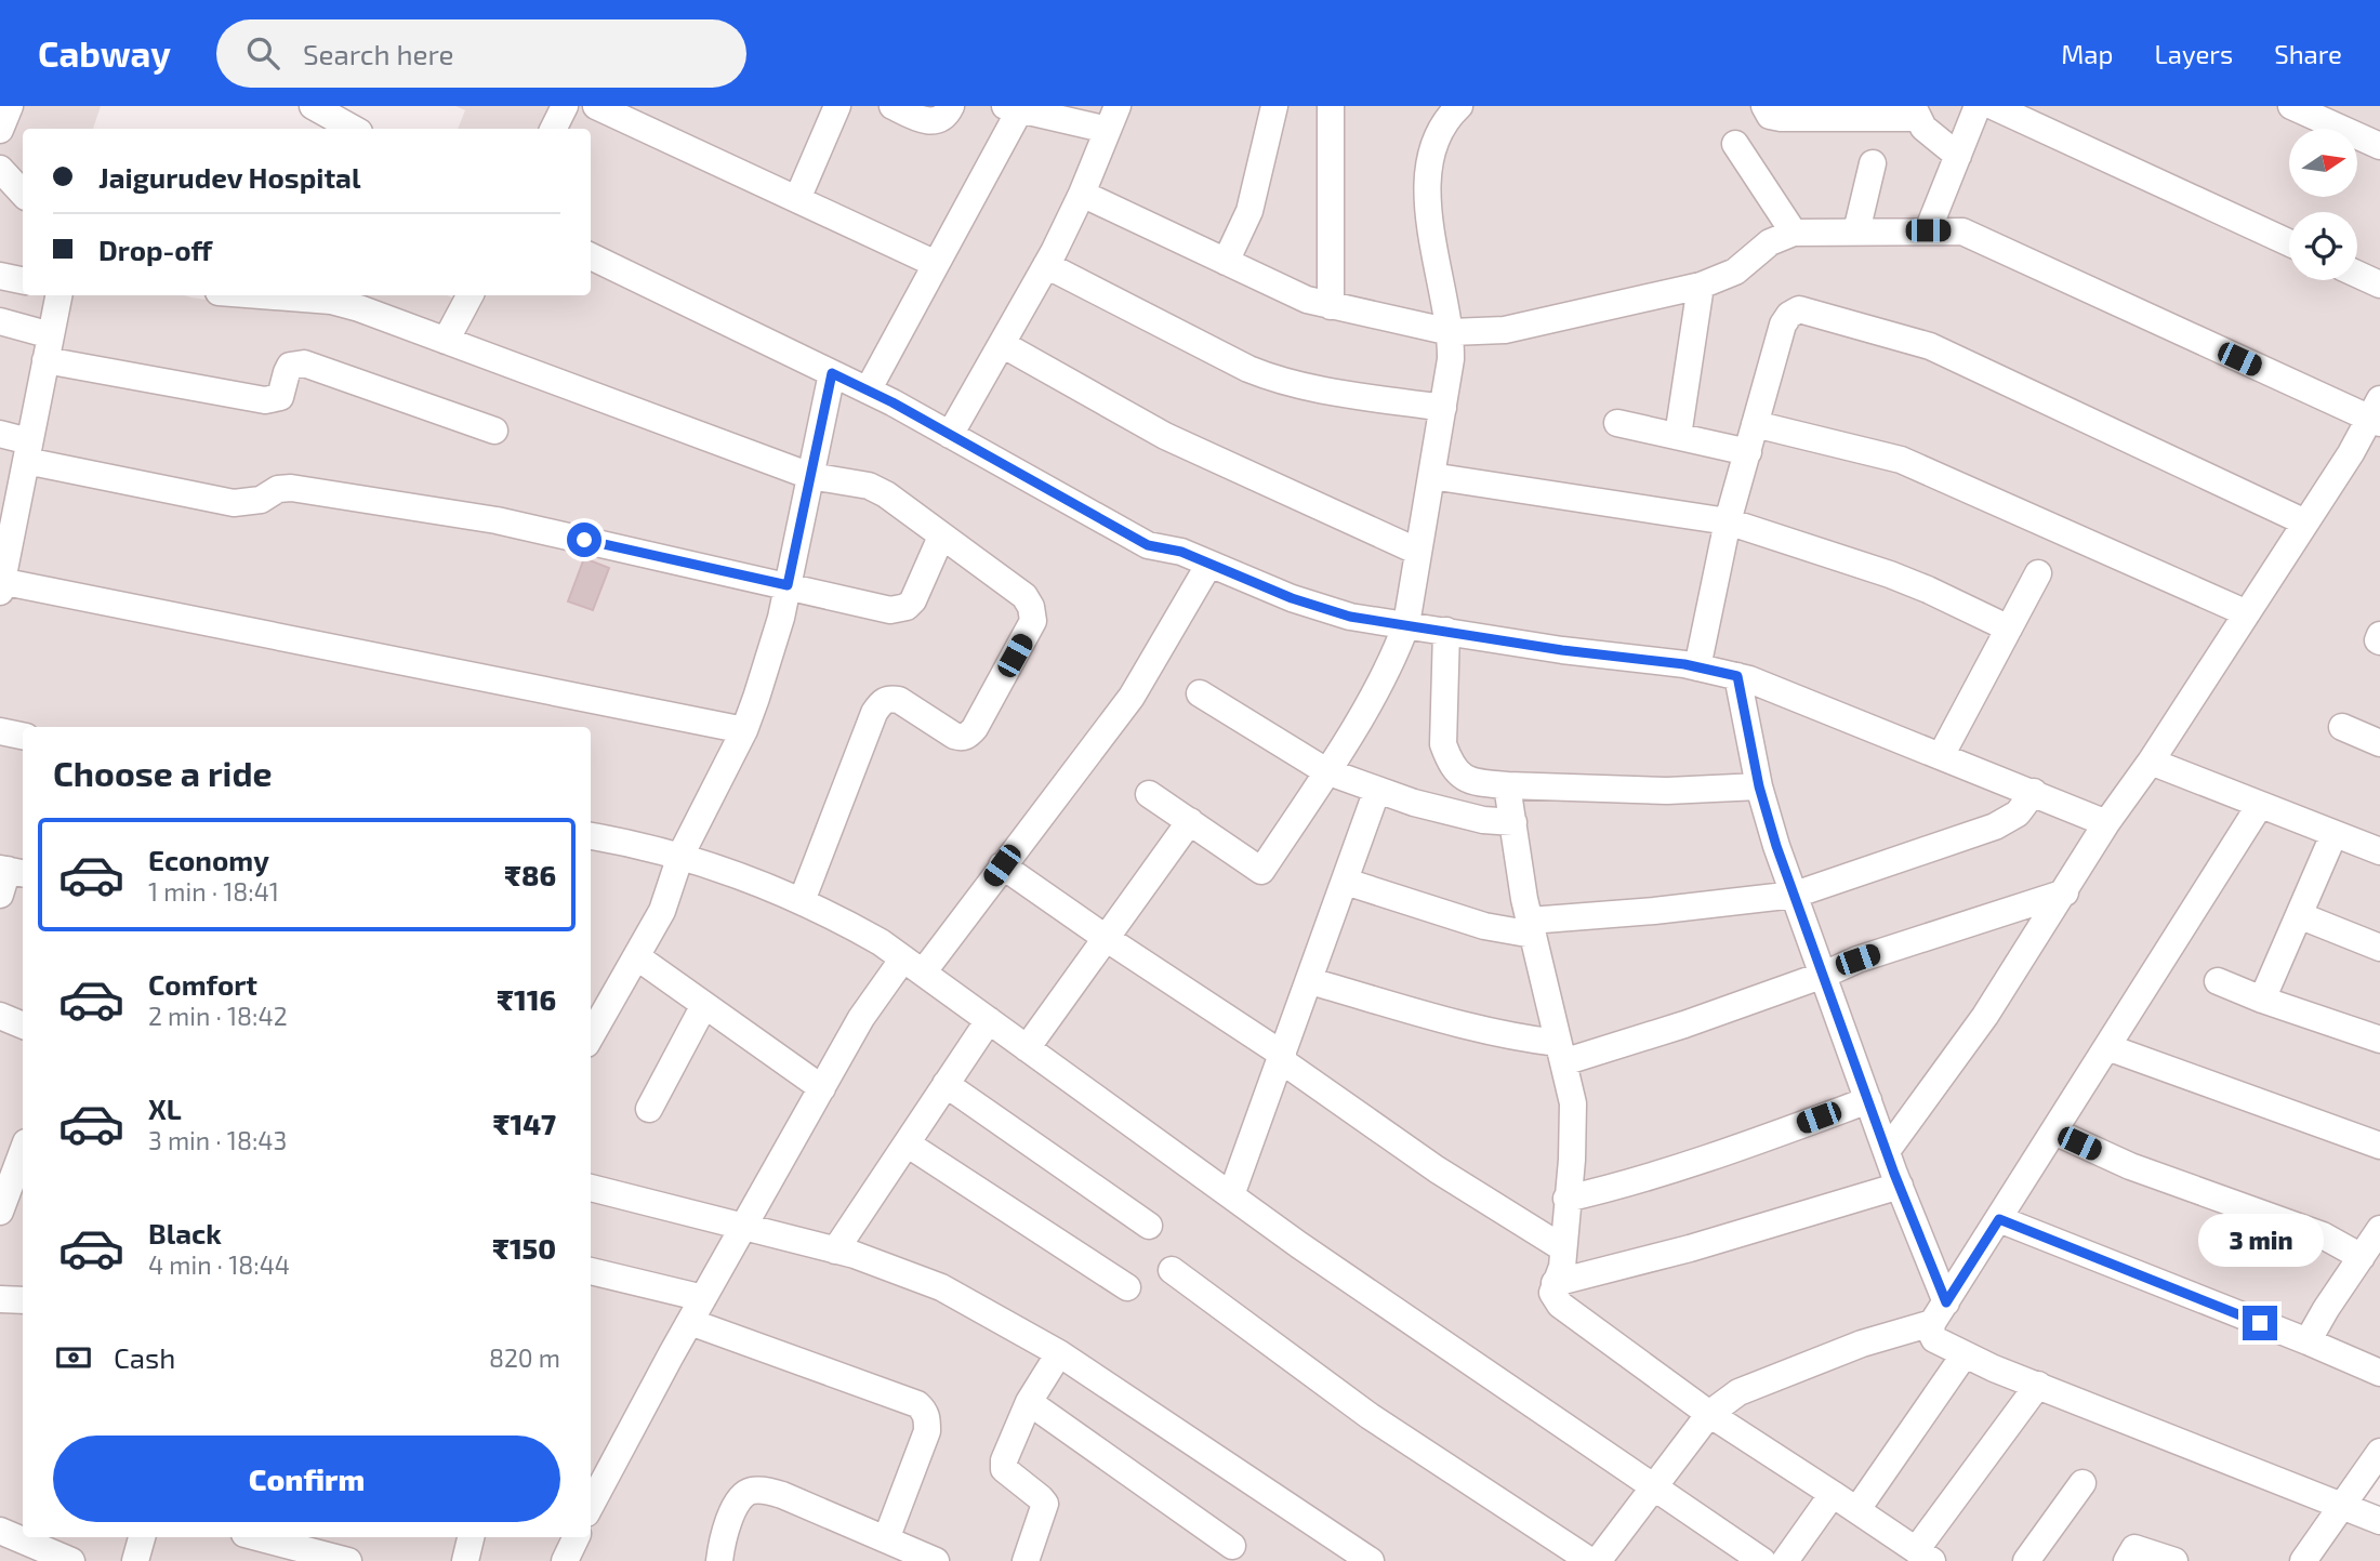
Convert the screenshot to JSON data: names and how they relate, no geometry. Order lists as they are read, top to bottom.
{
  "north": "right",
  "page": {
    "header": "Cabway",
    "search": "Search here",
    "nav": ["Map", "Layers", "Share"],
    "banner": ["Jaigurudev Hospital", "Drop-off"],
    "heading": "Choose a ride",
    "list": [
      {
        "name": "Economy",
        "note": "1 min · 18:41",
        "value": "₹86"
      },
      {
        "name": "Comfort",
        "note": "2 min · 18:42",
        "value": "₹116"
      },
      {
        "name": "XL",
        "note": "3 min · 18:43",
        "value": "₹147"
      },
      {
        "name": "Black",
        "note": "4 min · 18:44",
        "value": "₹150"
      }
    ],
    "bubble": "3 min",
    "pay": ["Cash", "820 m"],
    "buttons": "Confirm"
  }
}
